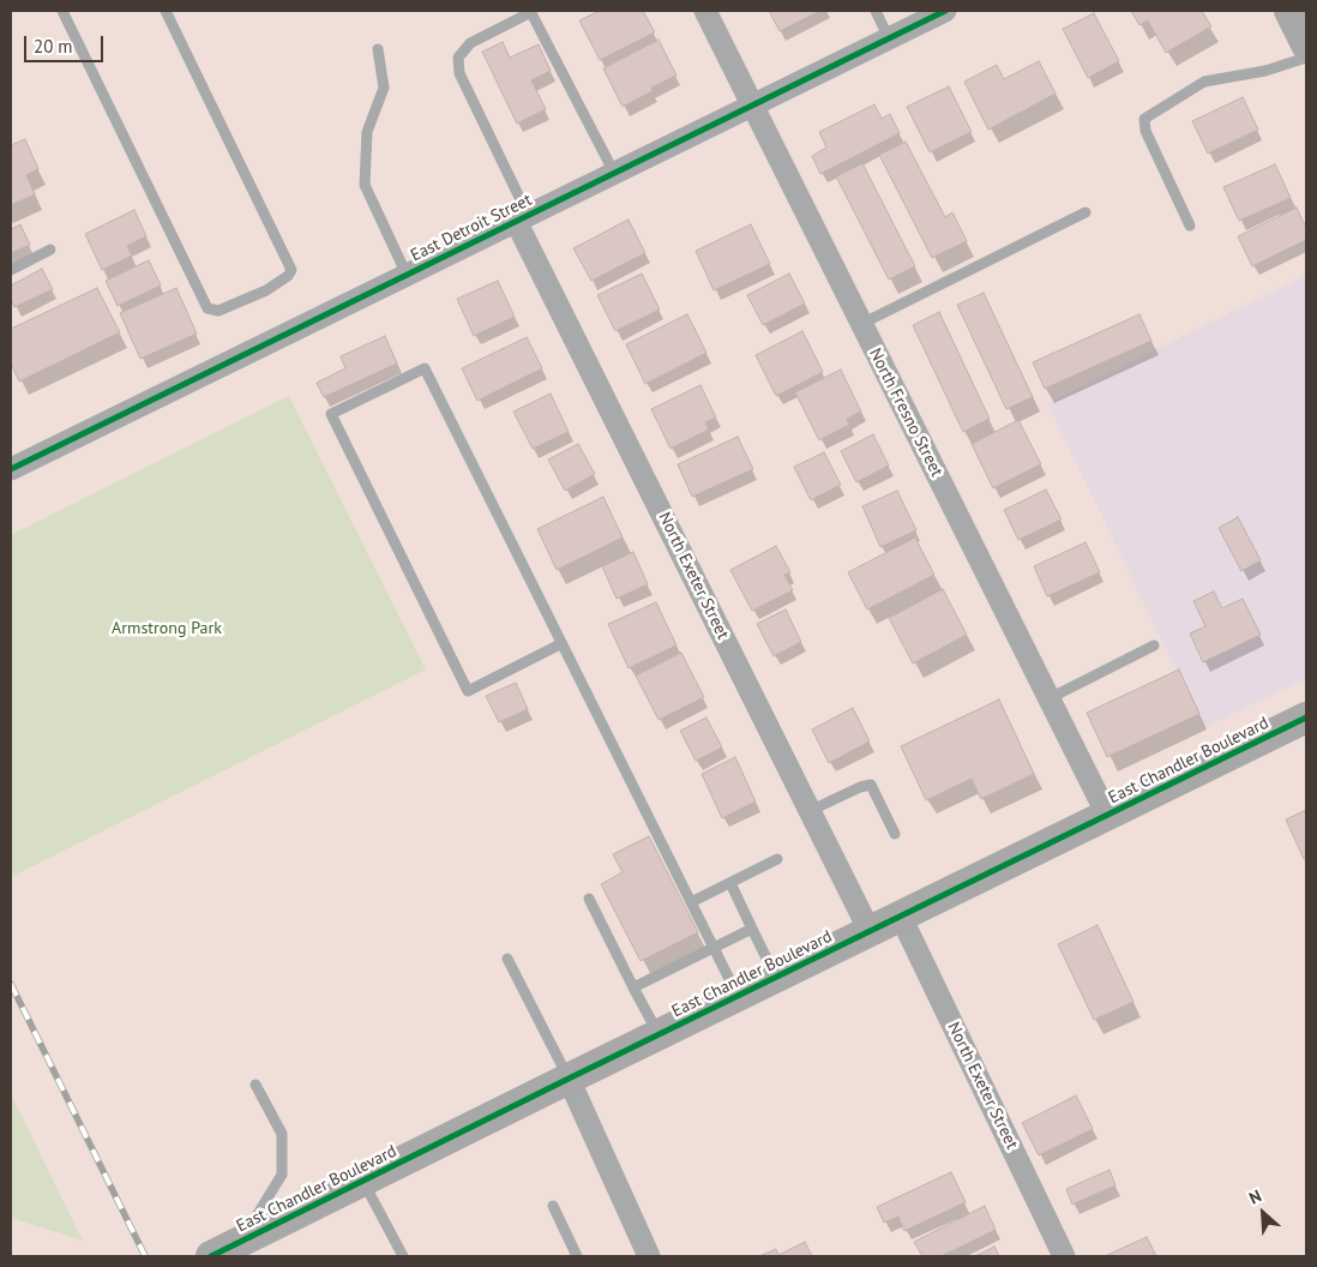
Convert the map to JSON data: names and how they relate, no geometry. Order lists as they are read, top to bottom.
{
  "streets": {
    "main road": ["East Chandler Boulevard"],
    "street": ["East Detroit Street", "North Fresno Street", "North Exeter Street"]
  },
  "crossings": [
    ["East Detroit Street", "North Fresno Street"],
    ["East Detroit Street", "North Exeter Street"],
    ["North Fresno Street", "East Chandler Boulevard"],
    ["North Exeter Street", "East Chandler Boulevard"]
  ],
  "parks": ["Armstrong Park"],
  "scale_bar": "20 m",
  "north": "top left"
}
